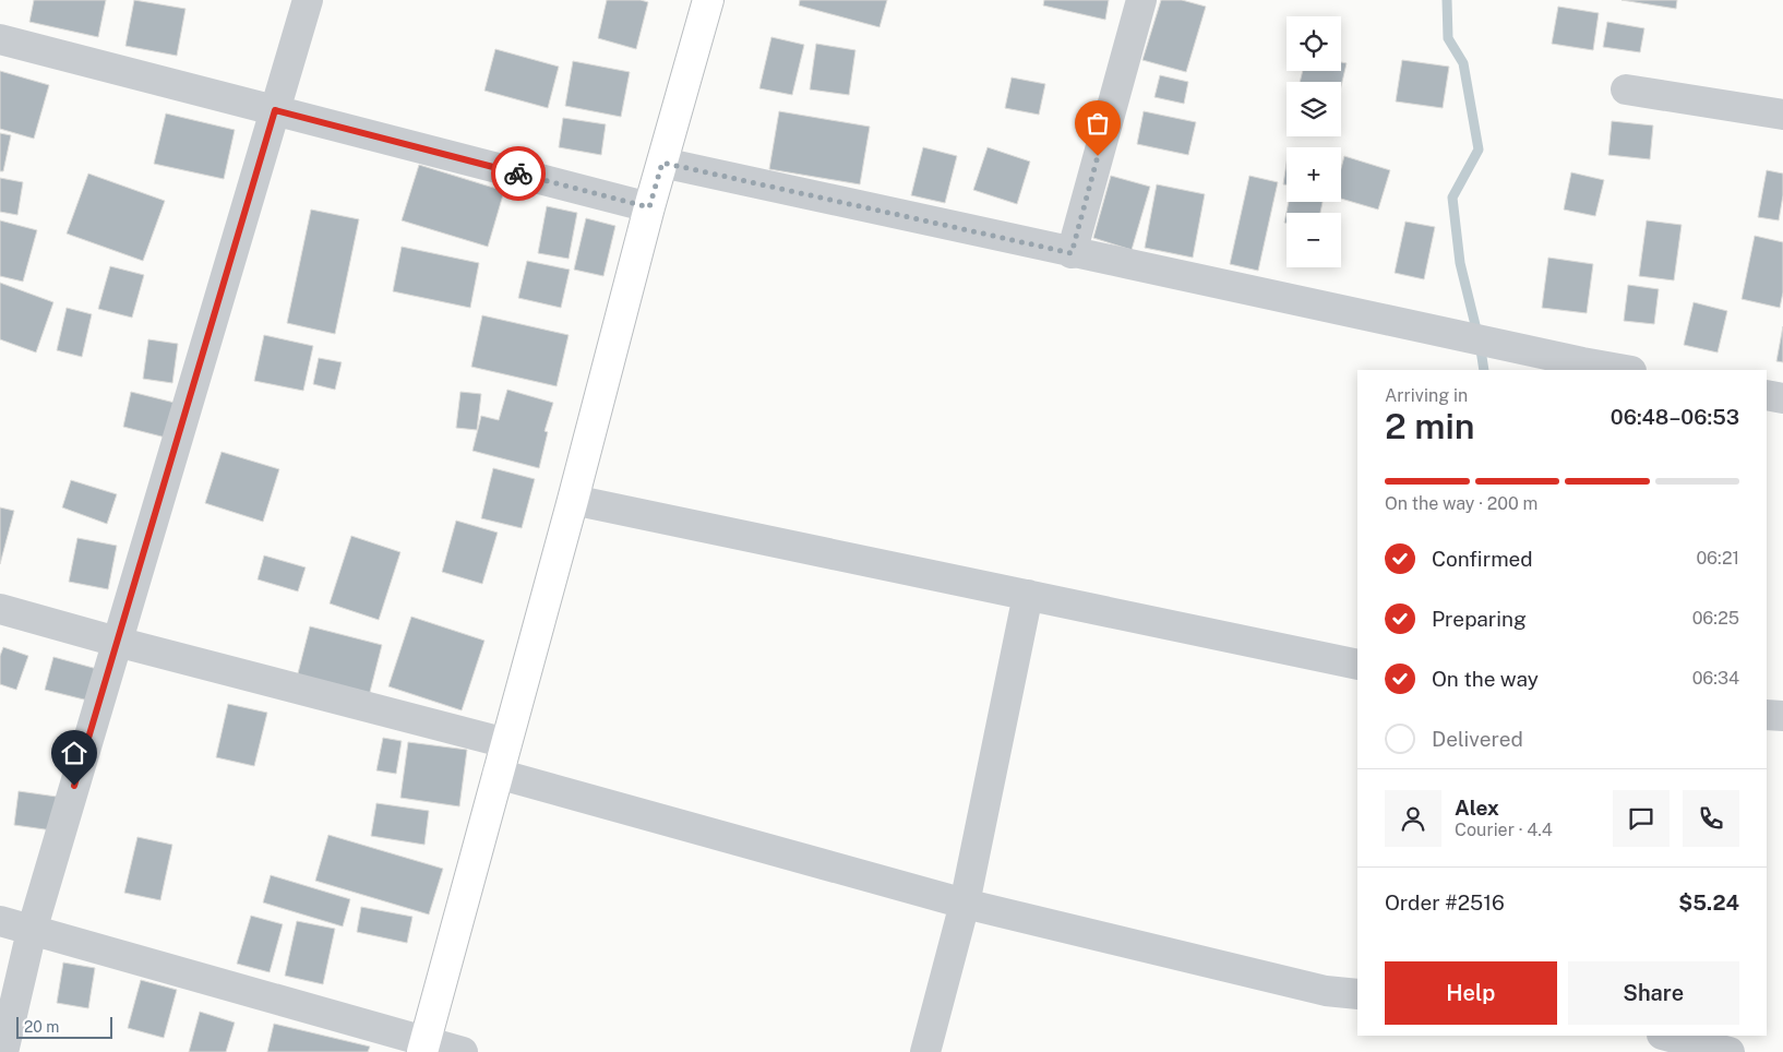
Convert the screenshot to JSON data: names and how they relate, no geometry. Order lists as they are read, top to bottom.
{
  "scale_bar": "20 m",
  "page": {
    "map_buttons": ["+", "−"],
    "heading": ["2 min", "Arriving in", "06:48–06:53"],
    "panel": [
      "Alex",
      "Courier · 4.4",
      "Order #2516",
      "$5.24"
    ],
    "bar": "On the way · 200 m",
    "list": [
      ["Confirmed", "06:21"],
      ["Preparing", "06:25"],
      ["On the way", "06:34"],
      "Delivered"
    ],
    "buttons": ["Help", "Share"],
    "scale": "20 m"
  }
}
